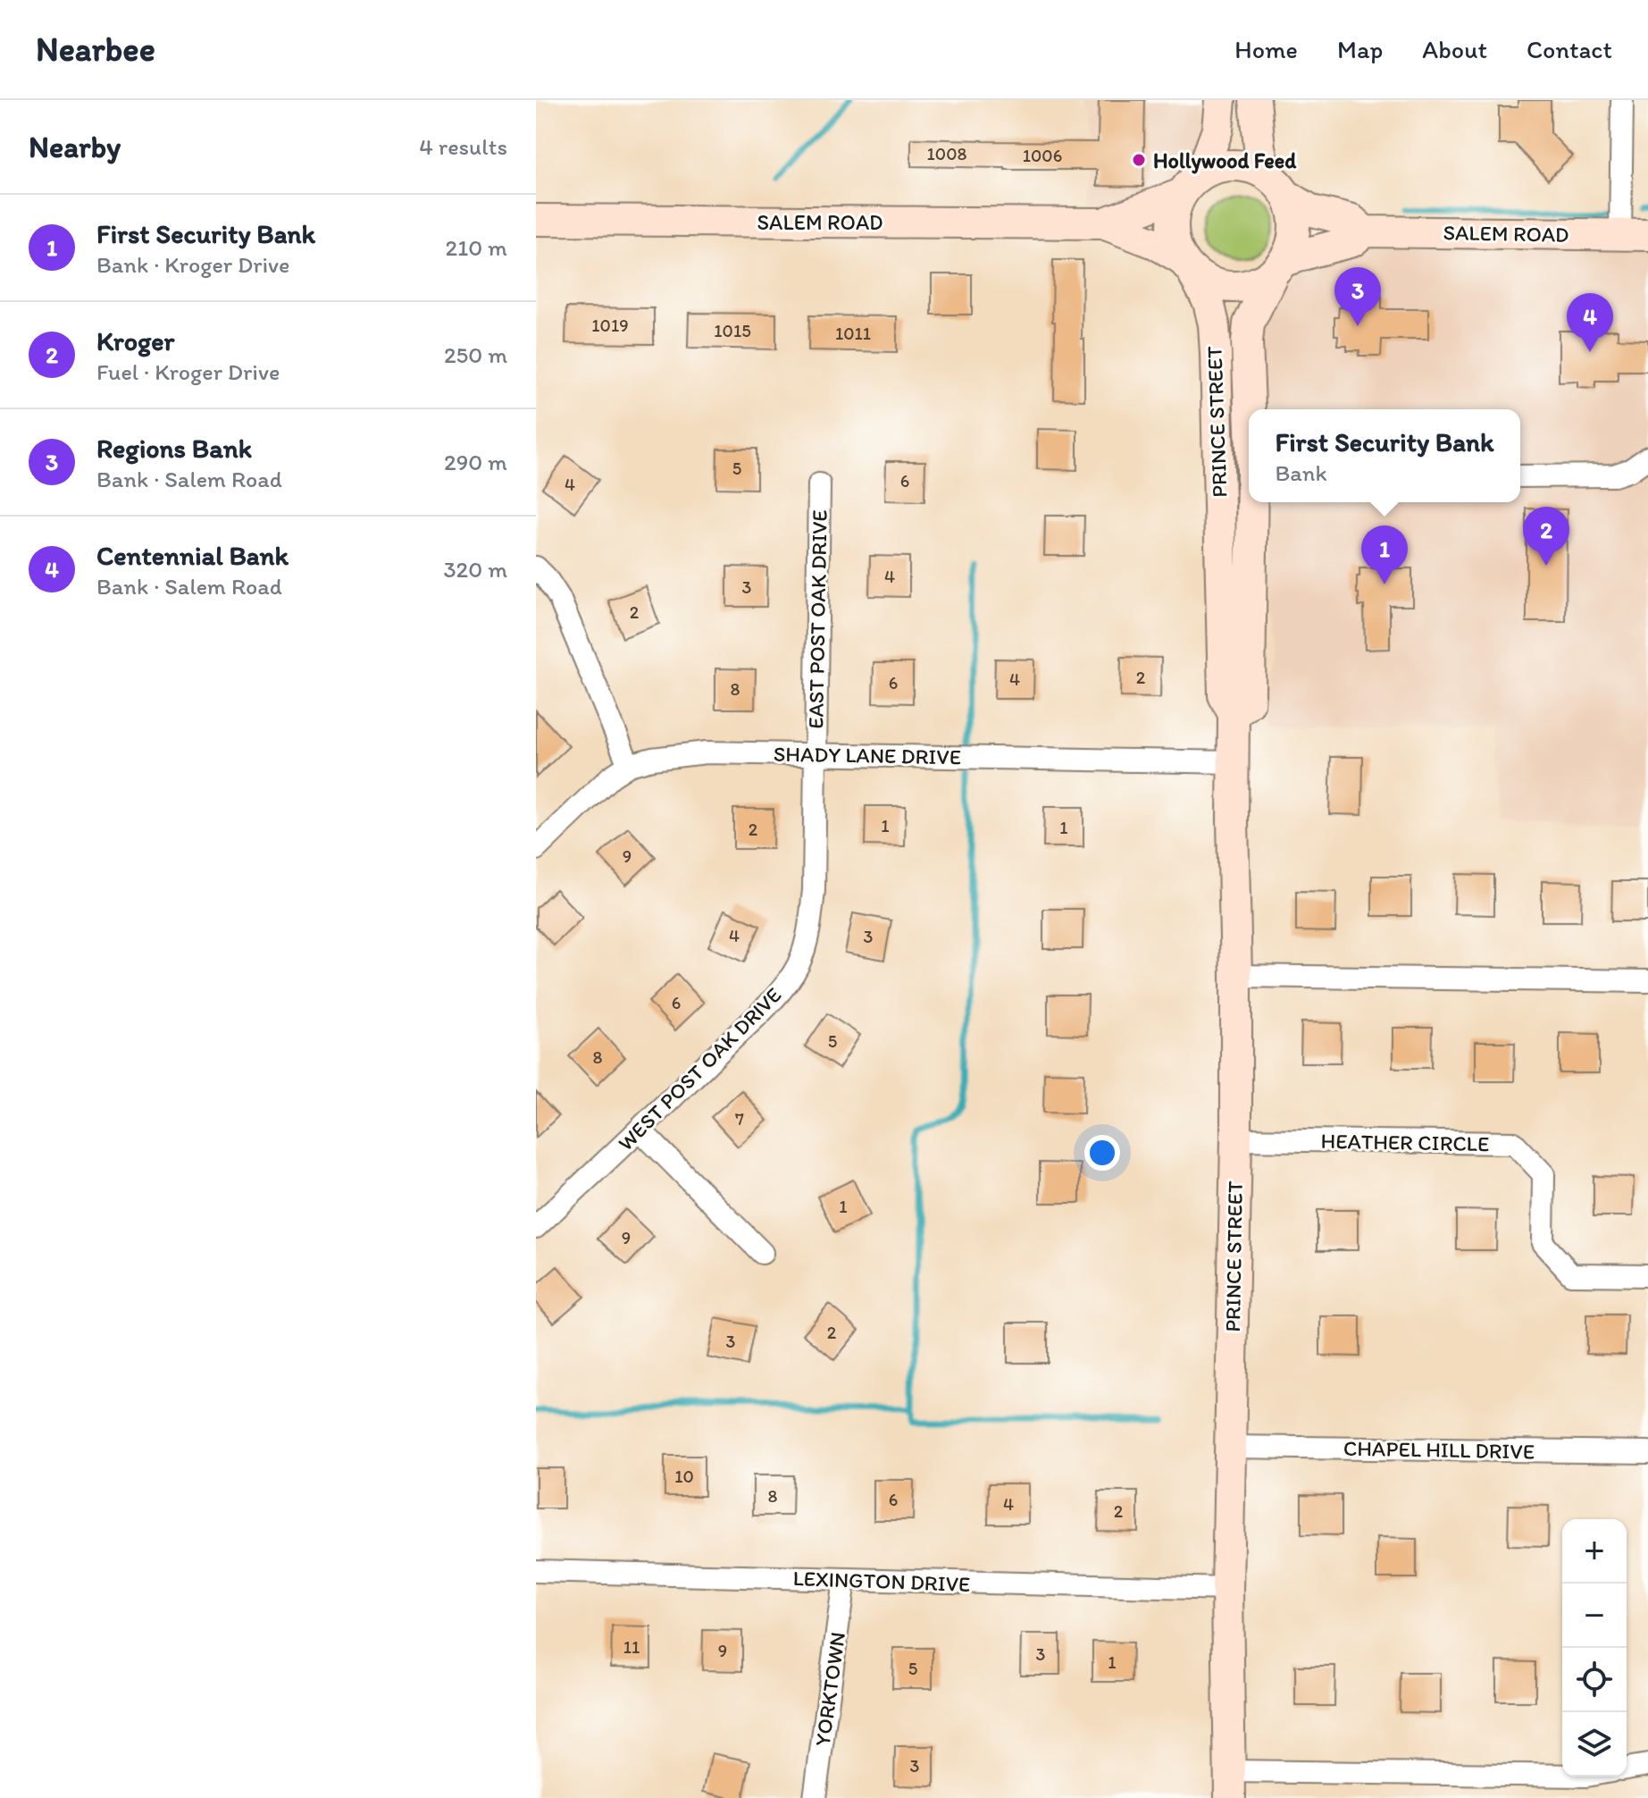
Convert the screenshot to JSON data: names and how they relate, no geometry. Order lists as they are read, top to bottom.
{
  "streets": {
    "main road": ["SALEM ROAD", "PRINCE STREET"],
    "street": [
      "EAST POST OAK DRIVE",
      "SHADY LANE DRIVE",
      "WEST POST OAK DRIVE",
      "HEATHER CIRCLE",
      "CHAPEL HILL DRIVE",
      "LEXINGTON DRIVE",
      "YORKTOWN"
    ]
  },
  "crossings": [
    ["SALEM ROAD", "PRINCE STREET"],
    ["PRINCE STREET", "SHADY LANE DRIVE"],
    ["PRINCE STREET", "HEATHER CIRCLE"],
    ["PRINCE STREET", "CHAPEL HILL DRIVE"],
    ["PRINCE STREET", "LEXINGTON DRIVE"],
    ["EAST POST OAK DRIVE", "SHADY LANE DRIVE"],
    ["EAST POST OAK DRIVE", "WEST POST OAK DRIVE"],
    ["SHADY LANE DRIVE", "WEST POST OAK DRIVE"],
    ["LEXINGTON DRIVE", "YORKTOWN"]
  ],
  "places": ["Hollywood Feed"],
  "house_numbers": [
    "1008",
    "1006",
    "1019",
    "1015",
    "1011",
    "5",
    "6",
    "4",
    "4",
    "3",
    "2",
    "2",
    "4",
    "6",
    "8",
    "1",
    "1",
    "2",
    "9",
    "4",
    "3",
    "6",
    "5",
    "8",
    "7",
    "1",
    "9",
    "2",
    "3",
    "10",
    "8",
    "6",
    "4",
    "2",
    "11",
    "9",
    "3",
    "1",
    "5",
    "3"
  ],
  "page": {
    "header": "Nearbee",
    "nav": [
      "Home",
      "Map",
      "About",
      "Contact"
    ],
    "heading": ["Nearby", "4 results"],
    "list": [
      {
        "mark": "1",
        "name": "First Security Bank",
        "note": "Bank · Kroger Drive",
        "value": "210 m"
      },
      {
        "mark": "2",
        "name": "Kroger",
        "note": "Fuel · Kroger Drive",
        "value": "250 m"
      },
      {
        "mark": "3",
        "name": "Regions Bank",
        "note": "Bank · Salem Road",
        "value": "290 m"
      },
      {
        "mark": "4",
        "name": "Centennial Bank",
        "note": "Bank · Salem Road",
        "value": "320 m"
      }
    ],
    "pins": [
      "3",
      "4",
      "2",
      "1"
    ],
    "popup": ["First Security Bank", "Bank"],
    "map_buttons": ["+", "−"]
  }
}
